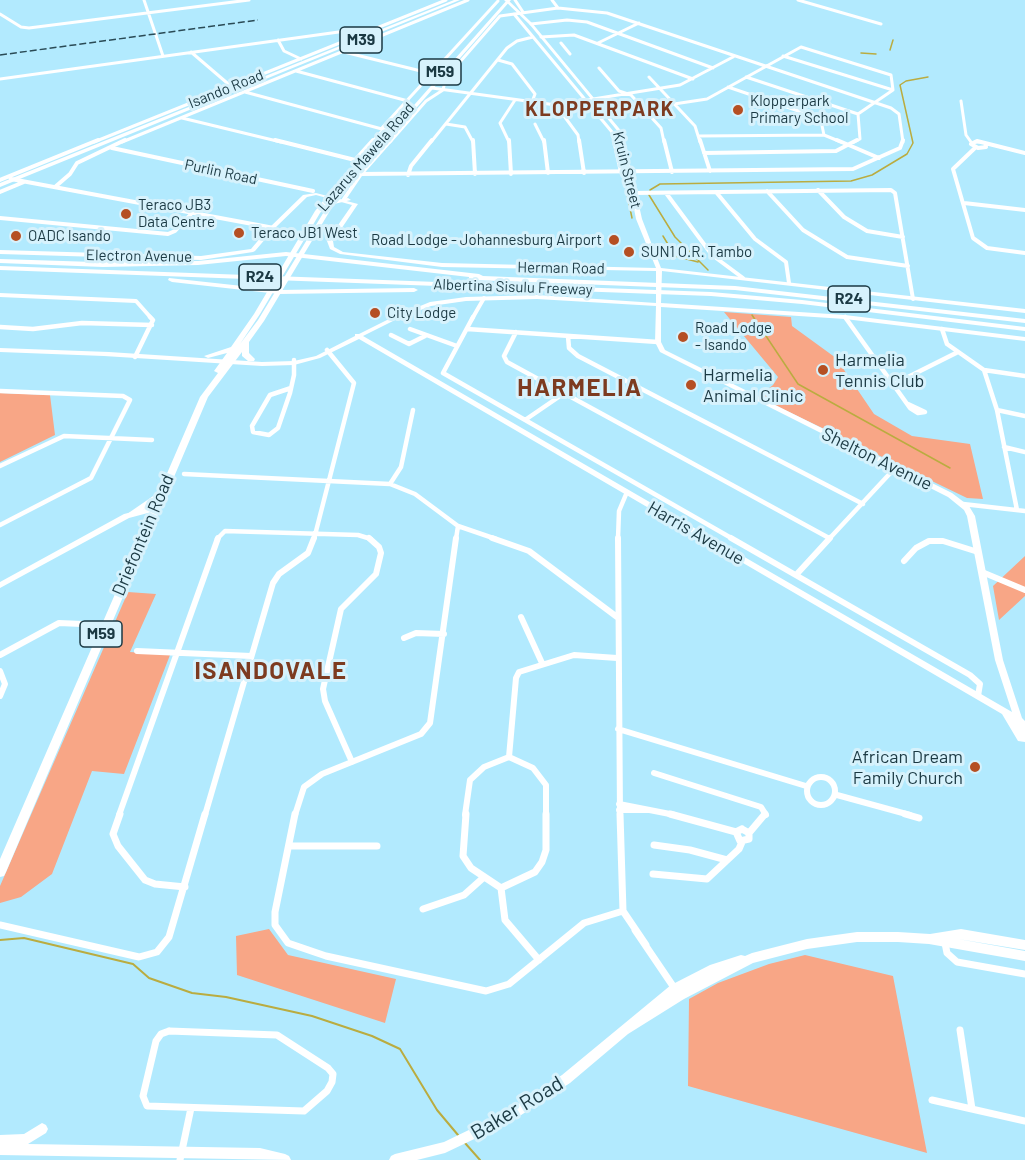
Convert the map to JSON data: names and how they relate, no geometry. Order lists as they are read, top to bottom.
{
  "streets": {
    "highway": ["R24", "Albertina Sisulu Freeway"],
    "main road": [
      "M39",
      "M59",
      "Isando Road",
      "Lazarus Mawela Road",
      "Kruin Street",
      "Purlin Road",
      "Electron Avenue",
      "Herman Road",
      "Shelton Avenue",
      "Harris Avenue",
      "Driefontein Road",
      "Baker Road"
    ]
  },
  "crossings": [
    ["Isando Road", "Purlin Road"],
    ["Lazarus Mawela Road", "Kruin Street"],
    ["Lazarus Mawela Road", "Purlin Road"],
    ["Lazarus Mawela Road", "Herman Road"],
    ["Lazarus Mawela Road", "Driefontein Road"],
    ["Kruin Street", "Herman Road"],
    ["Purlin Road", "Herman Road"]
  ],
  "districts": ["KLOPPERPARK", "HARMELIA", "ISANDOVALE"],
  "places": [
    "Klopperpark Primary School",
    "Teraco JB3 Data Centre",
    "Teraco JB1 West",
    "OADC Isando",
    "Road Lodge - Johannesburg Airport",
    "SUN1 O.R. Tambo",
    "City Lodge",
    "Road Lodge - Isando",
    "Harmelia Tennis Club",
    "Harmelia Animal Clinic",
    "African Dream Family Church"
  ]
}
